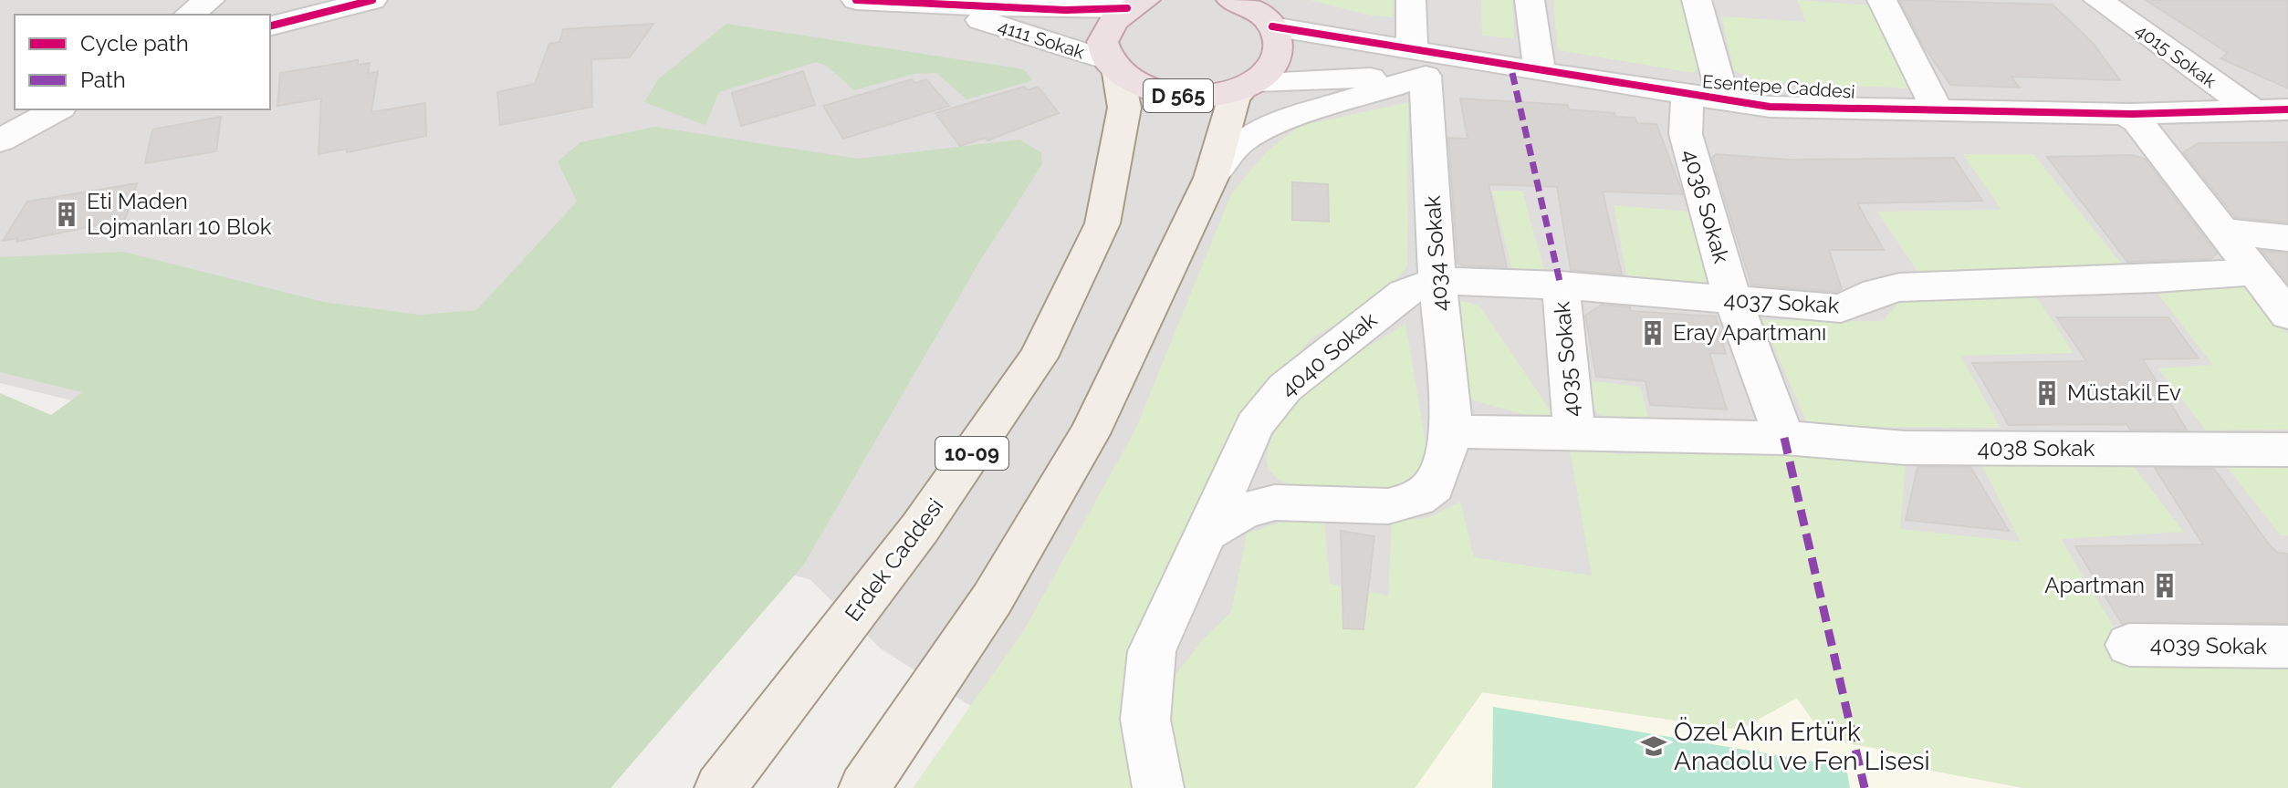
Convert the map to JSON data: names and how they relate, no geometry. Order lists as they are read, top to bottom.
{
  "streets": {
    "highway": ["Esentepe Caddesi", "D 565"],
    "main road": ["10-09", "Erdek Caddesi"],
    "street": [
      "4111 Sokak",
      "4015 Sokak",
      "4036 Sokak",
      "4034 Sokak",
      "4037 Sokak",
      "4040 Sokak",
      "4035 Sokak",
      "4038 Sokak",
      "4039 Sokak"
    ]
  },
  "crossings": [
    ["4111 Sokak", "Esentepe Caddesi"],
    ["4111 Sokak", "Erdek Caddesi"],
    ["4015 Sokak", "Esentepe Caddesi"],
    ["Esentepe Caddesi", "4036 Sokak"],
    ["Esentepe Caddesi", "4034 Sokak"],
    ["Esentepe Caddesi", "Erdek Caddesi"],
    ["4036 Sokak", "4037 Sokak"],
    ["4036 Sokak", "4038 Sokak"],
    ["4034 Sokak", "4037 Sokak"],
    ["4034 Sokak", "4040 Sokak"],
    ["4034 Sokak", "4038 Sokak"],
    ["4037 Sokak", "4040 Sokak"],
    ["4037 Sokak", "4035 Sokak"],
    ["4035 Sokak", "4038 Sokak"]
  ],
  "places": {
    "building": [
      "Eti Maden Lojmanları 10 Blok",
      "Eray Apartmanı",
      "Müstakil Ev",
      "Apartman"
    ],
    "school or university": ["Özel Akın Ertürk Anadolu ve Fen Lisesi"]
  },
  "legend": ["Cycle path", "Path"]
}
